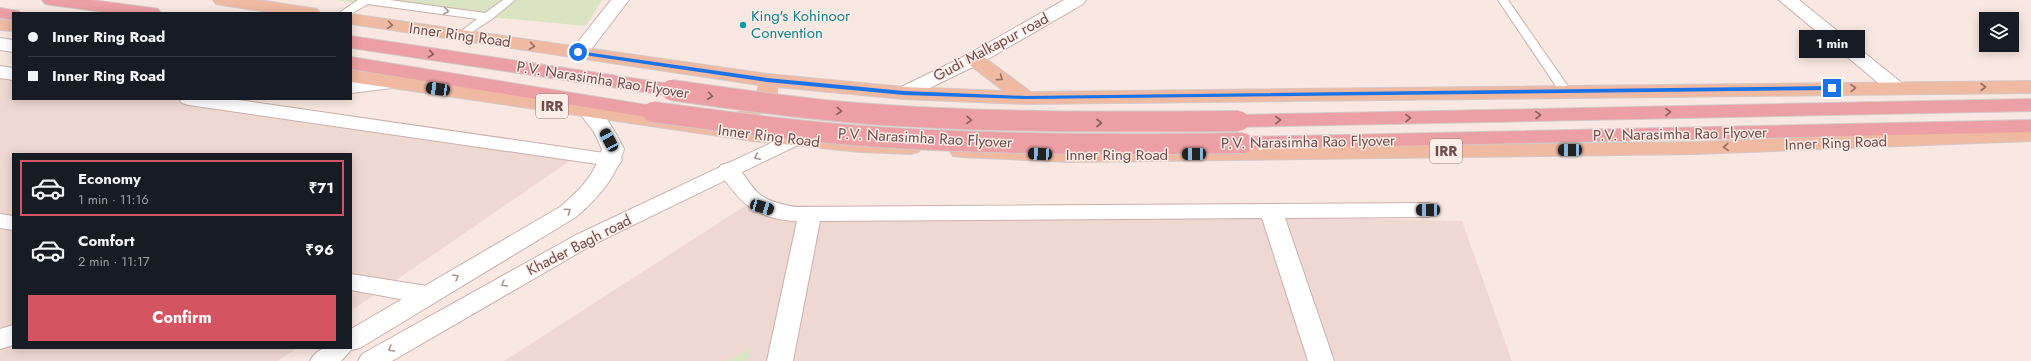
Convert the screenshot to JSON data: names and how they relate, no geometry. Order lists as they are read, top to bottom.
{
  "streets": {
    "highway": ["P.V. Narasimha Rao Flyover"],
    "main road": ["Inner Ring Road", "IRR"],
    "street": ["Gudi Malkapur road", "Khader Bagh road"]
  },
  "crossings": [
    ["Inner Ring Road", "Gudi Malkapur road"],
    ["Inner Ring Road", "Khader Bagh road"]
  ],
  "places": ["King's Kohinoor Convention"],
  "page": {
    "banner": ["Inner Ring Road", "Inner Ring Road"],
    "bubble": "1 min",
    "list": [
      {
        "name": "Economy",
        "note": "1 min · 11:16",
        "value": "₹71"
      },
      {
        "name": "Comfort",
        "note": "2 min · 11:17",
        "value": "₹96"
      }
    ],
    "buttons": "Confirm"
  }
}
